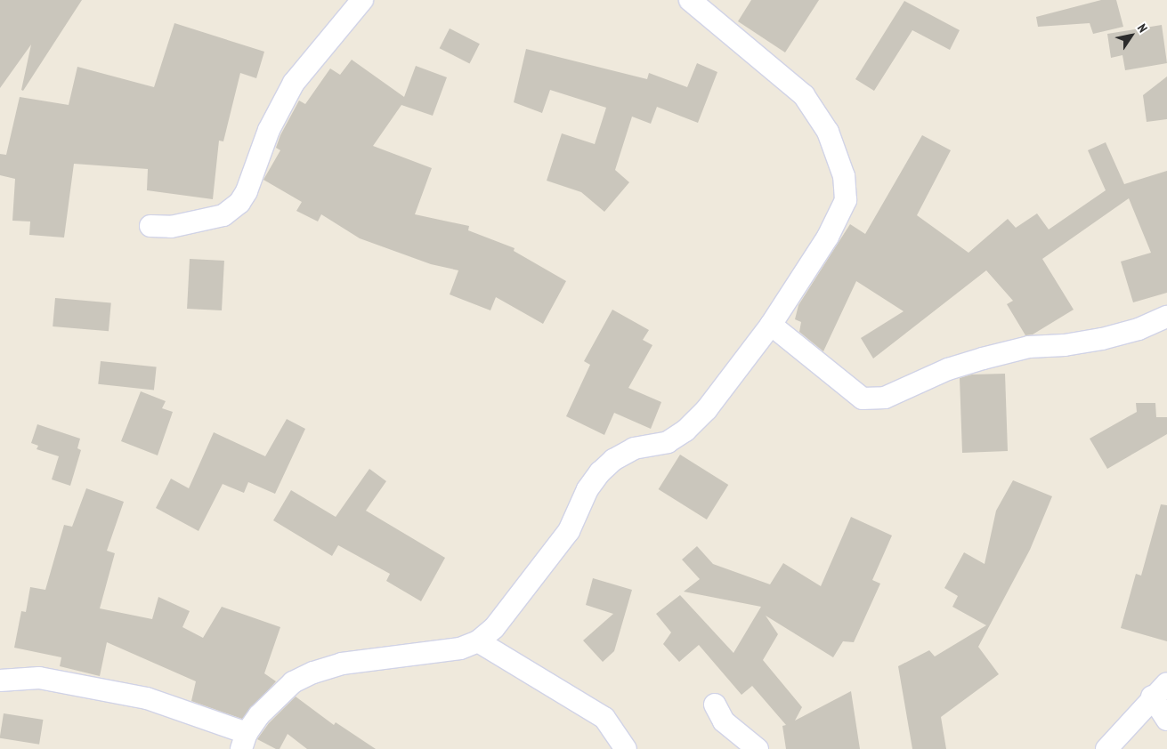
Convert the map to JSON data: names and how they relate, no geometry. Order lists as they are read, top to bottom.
{
  "north": "top right"
}
